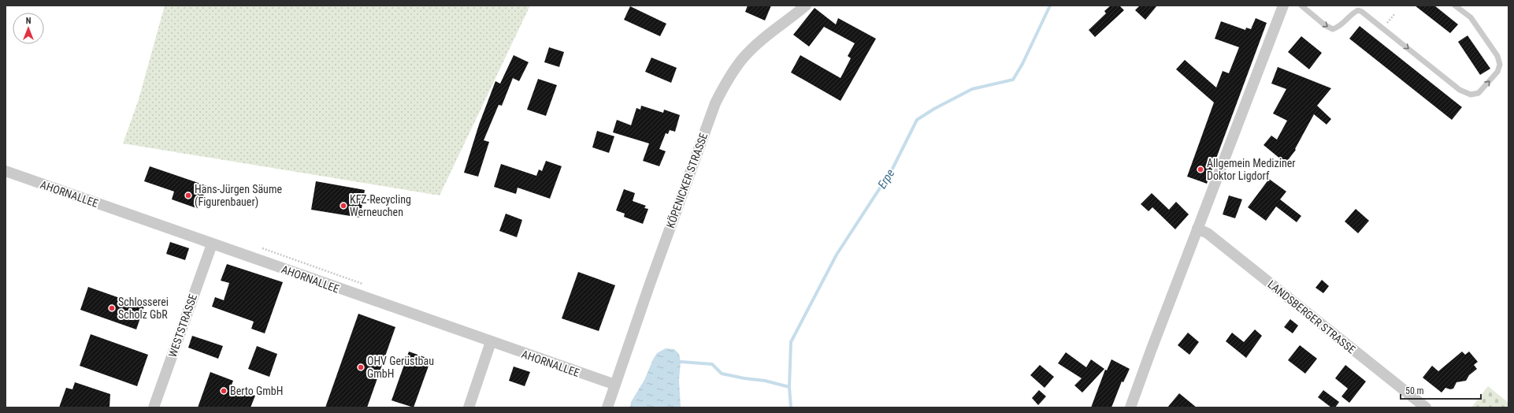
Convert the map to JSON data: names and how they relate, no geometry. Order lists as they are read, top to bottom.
{
  "streets": {
    "street": [
      "KÖPENICKER STRASSE",
      "AHORNALLEE",
      "LANDSBERGER STRASSE",
      "WESTSTRASSE"
    ]
  },
  "crossings": [
    ["KÖPENICKER STRASSE", "AHORNALLEE"],
    ["AHORNALLEE", "WESTSTRASSE"]
  ],
  "water": ["Erpe"],
  "places": [
    "Allgemein Mediziner Doktor Ligdorf",
    "Hans-Jürgen Säume (Figurenbauer)",
    "KFZ-Recycling Werneuchen",
    "Schlosserei Scholz GbR",
    "OHV Gerüstbau GmbH",
    "Berto GmbH"
  ],
  "scale_bar": "50 m",
  "north": "top"
}
